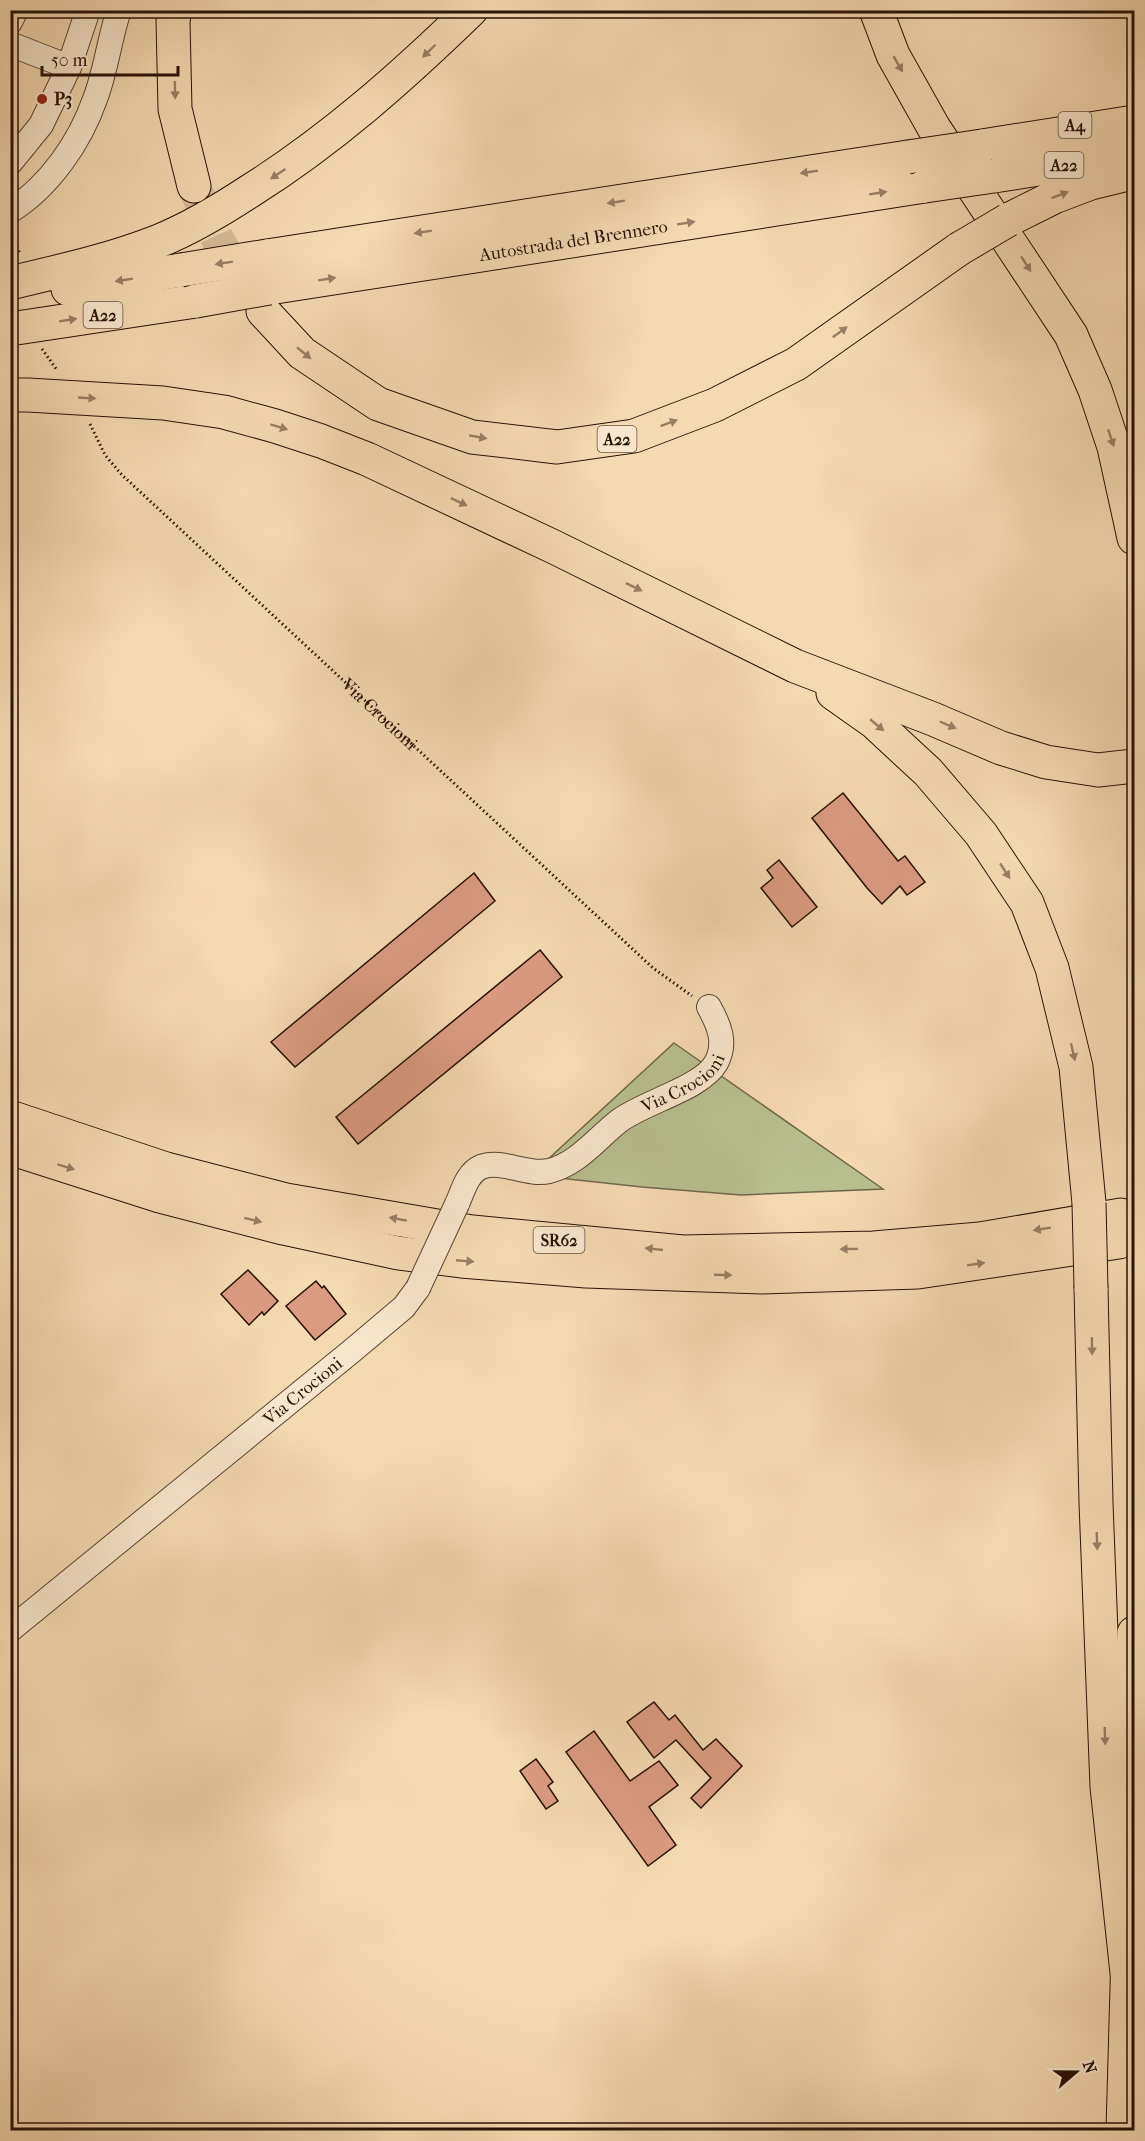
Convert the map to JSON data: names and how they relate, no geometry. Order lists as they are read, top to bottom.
{
  "streets": {
    "highway": [
      "A4",
      "A22",
      "Autostrada del Brennero",
      "SR62"
    ],
    "street": ["Via Crocioni"]
  },
  "crossings": [
    ["A4", "Autostrada del Brennero"],
    ["A22", "Autostrada del Brennero"]
  ],
  "places": ["P3"],
  "scale_bar": "50 m",
  "north": "right"
}
